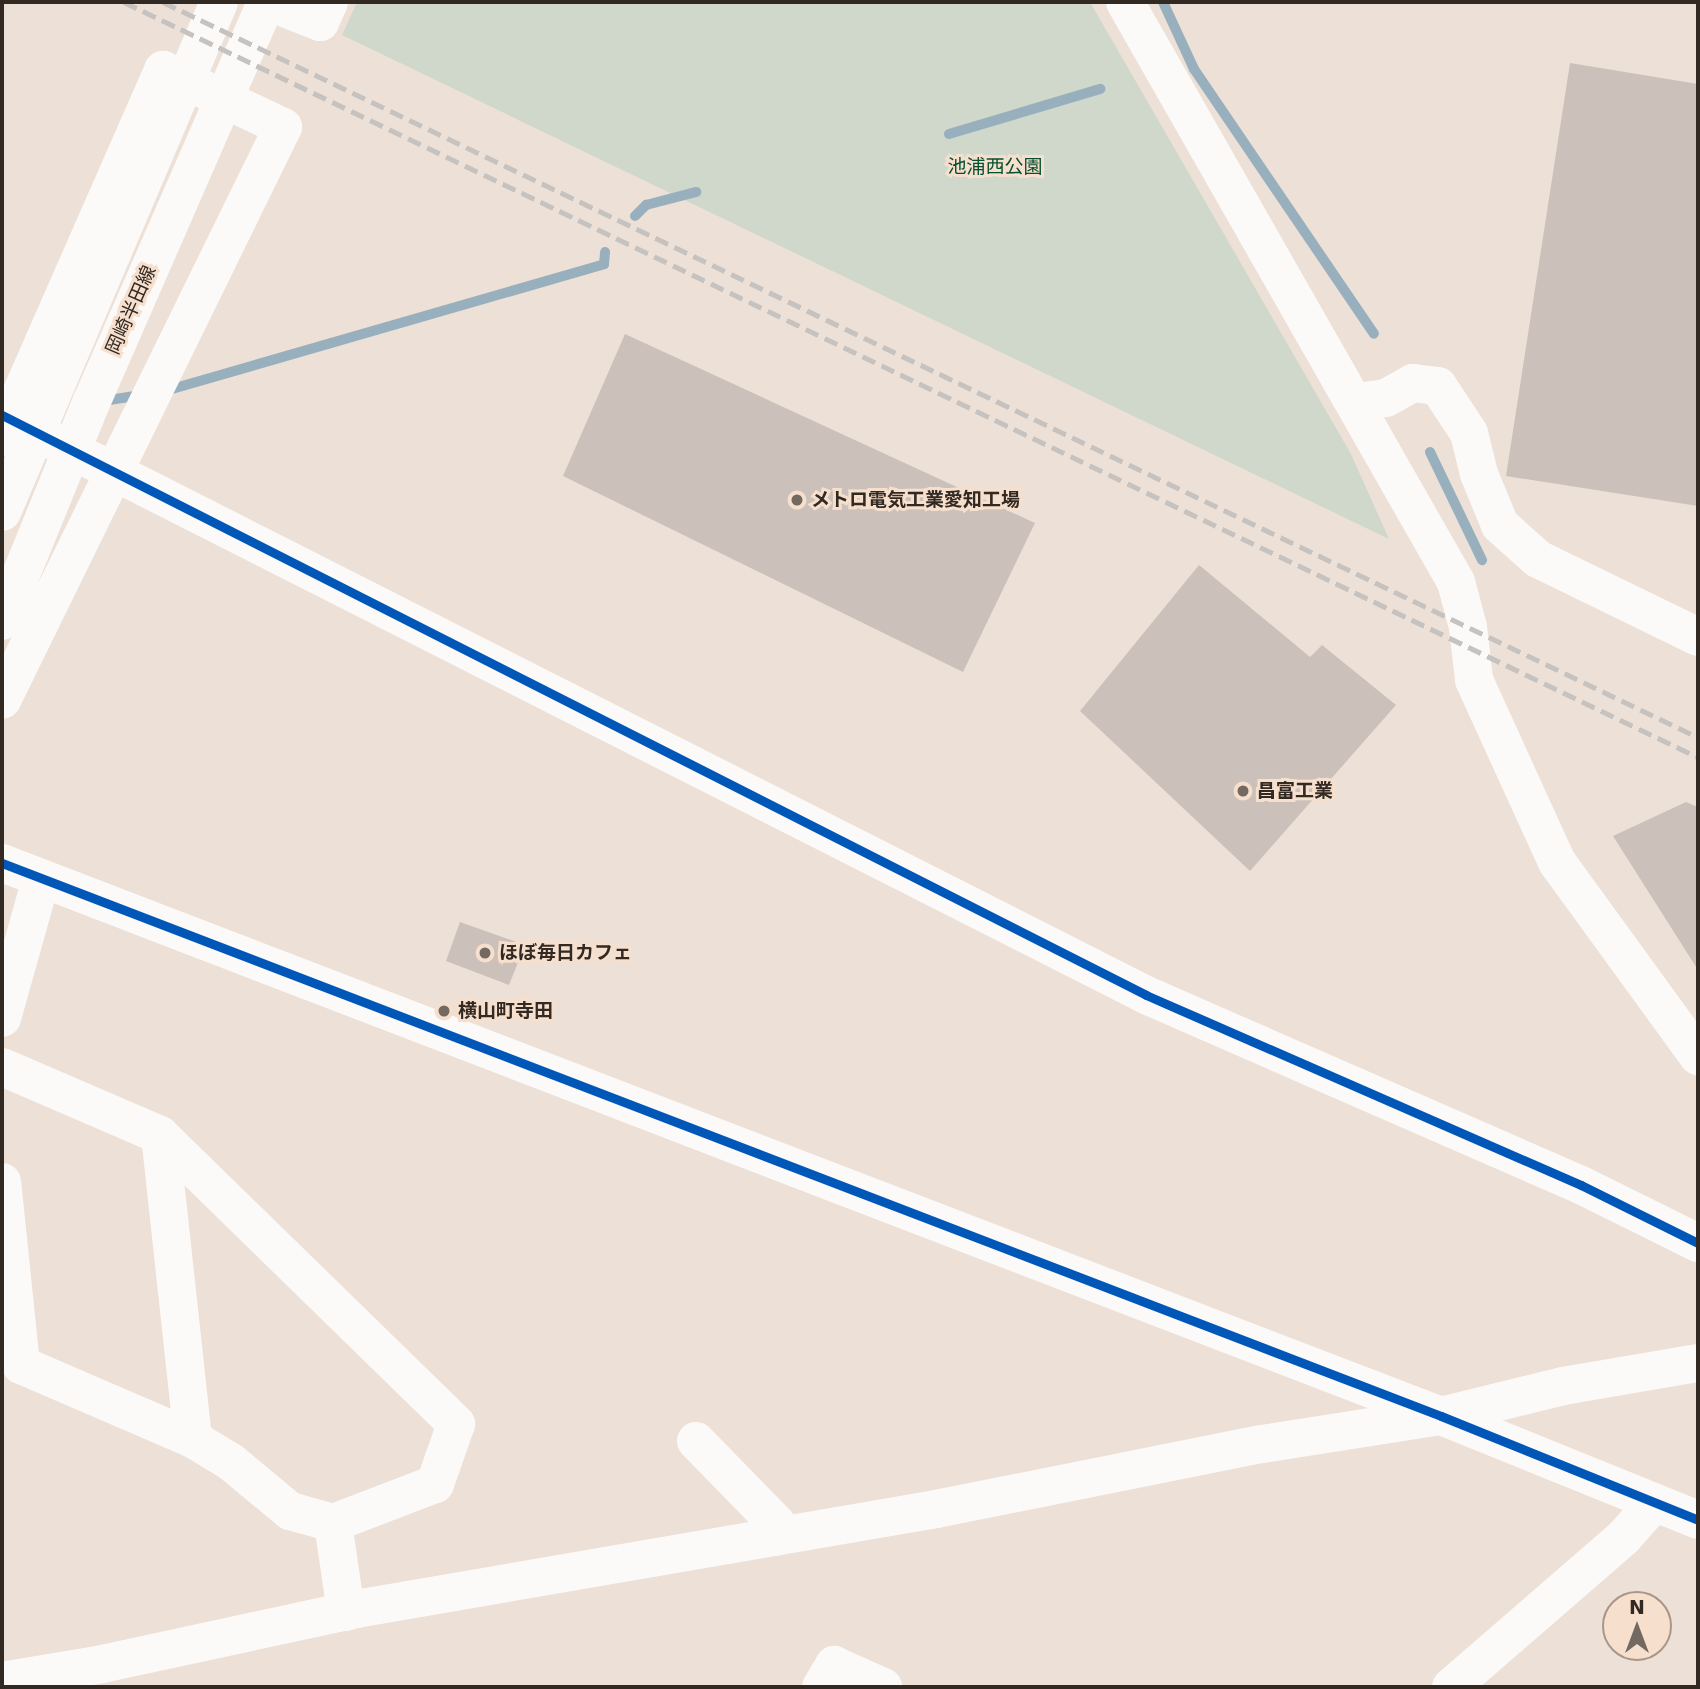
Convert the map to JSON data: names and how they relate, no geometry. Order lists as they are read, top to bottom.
{
  "streets": {
    "street": ["岡崎半田線"]
  },
  "parks": ["池浦西公園"],
  "places": [
    "メトロ電気工業愛知工場",
    "昌富工業",
    "ほぼ毎日カフェ",
    "横山町寺田"
  ],
  "north": "top"
}
